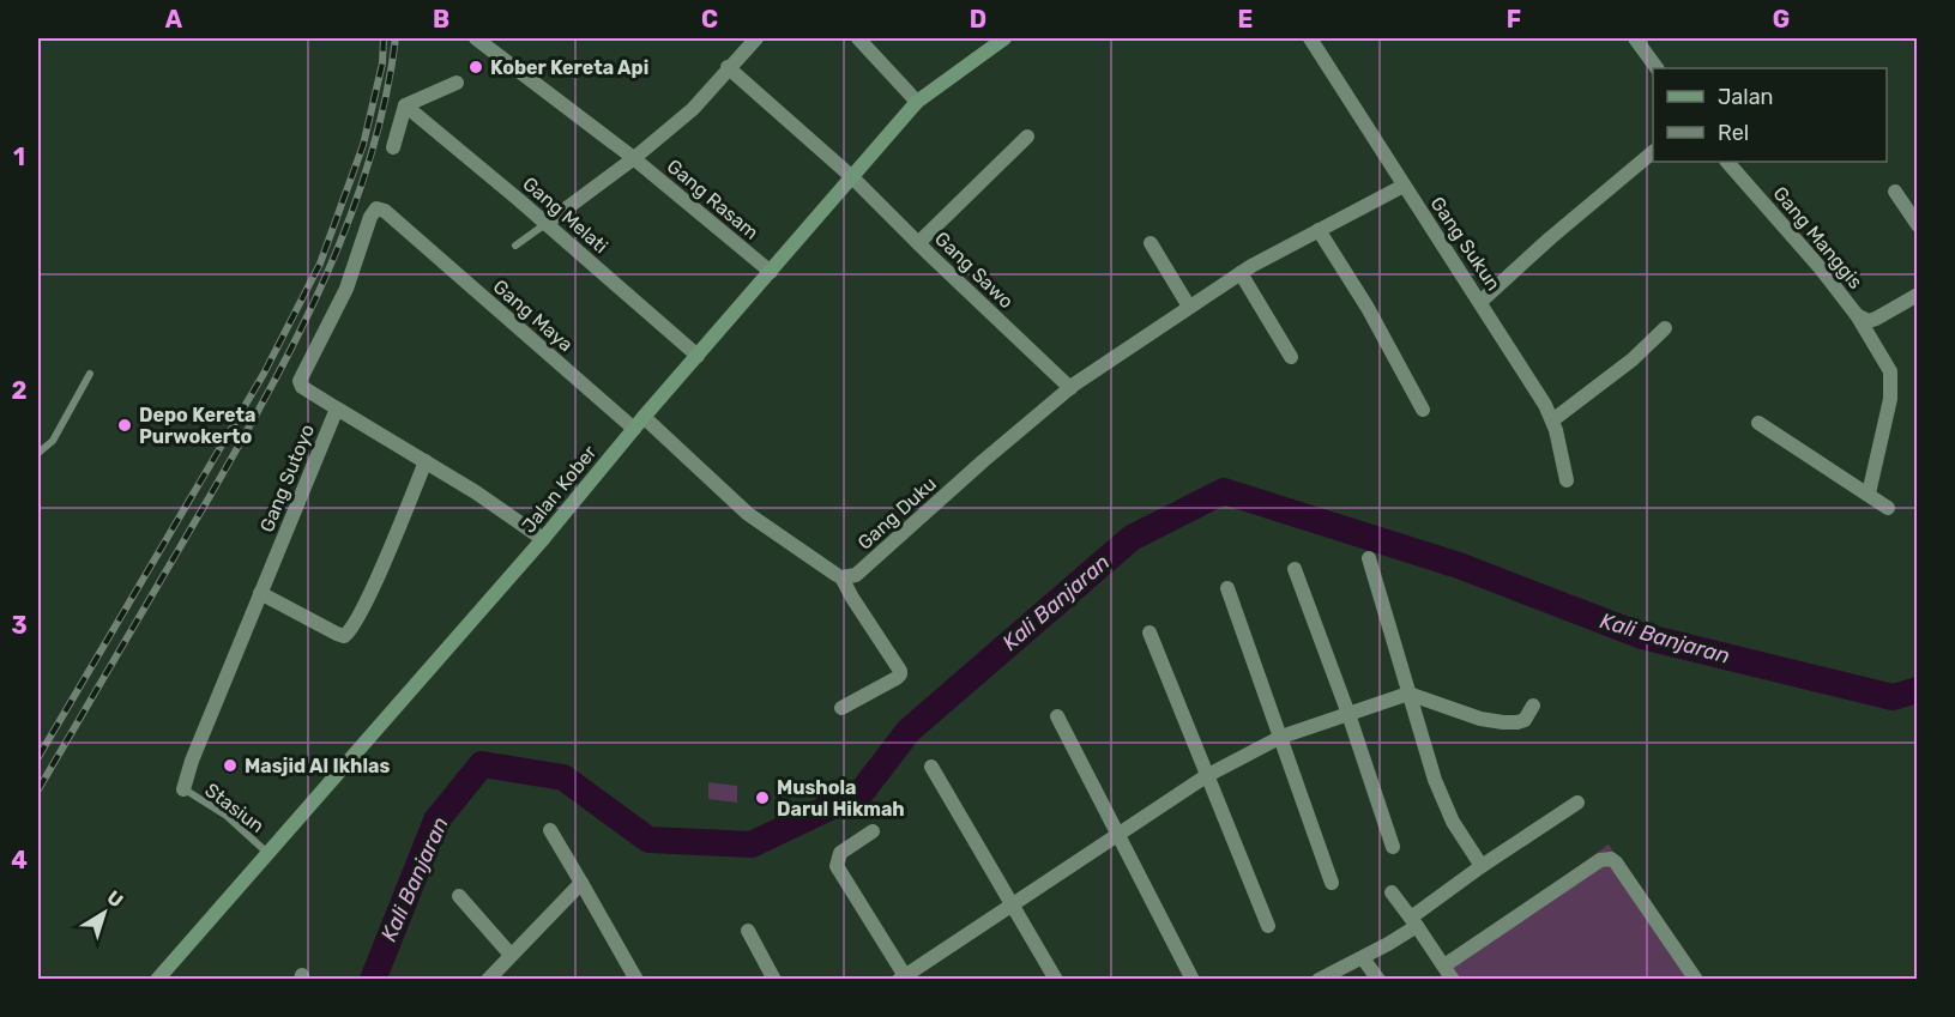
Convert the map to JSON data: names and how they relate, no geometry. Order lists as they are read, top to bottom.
{
  "streets": {
    "street": [
      "Gang Rasam",
      "Gang Melati",
      "Gang Manggis",
      "Gang Sukun",
      "Gang Sawo",
      "Gang Maya",
      "Gang Sutoyo",
      "Jalan Kober",
      "Gang Duku"
    ],
    "lane": ["Stasiun"]
  },
  "crossings": [
    ["Gang Rasam", "Jalan Kober"],
    ["Gang Melati", "Jalan Kober"],
    ["Gang Sukun", "Gang Duku"],
    ["Gang Sawo", "Jalan Kober"],
    ["Gang Sawo", "Gang Duku"],
    ["Gang Maya", "Gang Sutoyo"],
    ["Gang Maya", "Jalan Kober"],
    ["Gang Sutoyo", "Jalan Kober"],
    ["Gang Sutoyo", "Stasiun"],
    ["Jalan Kober", "Stasiun"]
  ],
  "water": ["Kali Banjaran"],
  "places": [
    "Kober Kereta Api",
    "Depo Kereta Purwokerto",
    "Masjid Al Ikhlas",
    "Mushola Darul Hikmah"
  ],
  "legend": ["Jalan", "Rel"],
  "north": "top right",
  "grid": {
    "columns": [
      "A",
      "B",
      "C",
      "D",
      "E",
      "F",
      "G"
    ],
    "rows": [
      "1",
      "2",
      "3",
      "4"
    ]
  }
}
